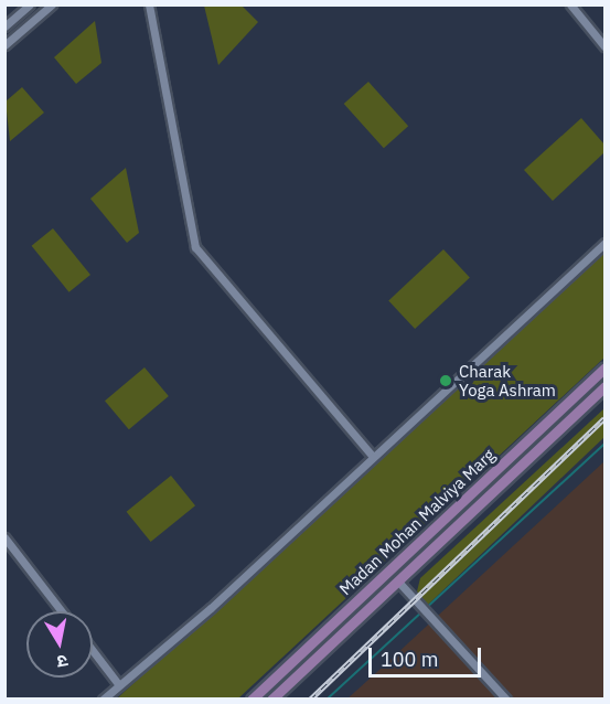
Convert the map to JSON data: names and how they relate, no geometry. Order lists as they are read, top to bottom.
{
  "streets": {
    "main road": ["Madan Mohan Malviya Marg"]
  },
  "places": ["Charak Yoga Ashram"],
  "scale_bar": "100 m",
  "north": "bottom"
}
